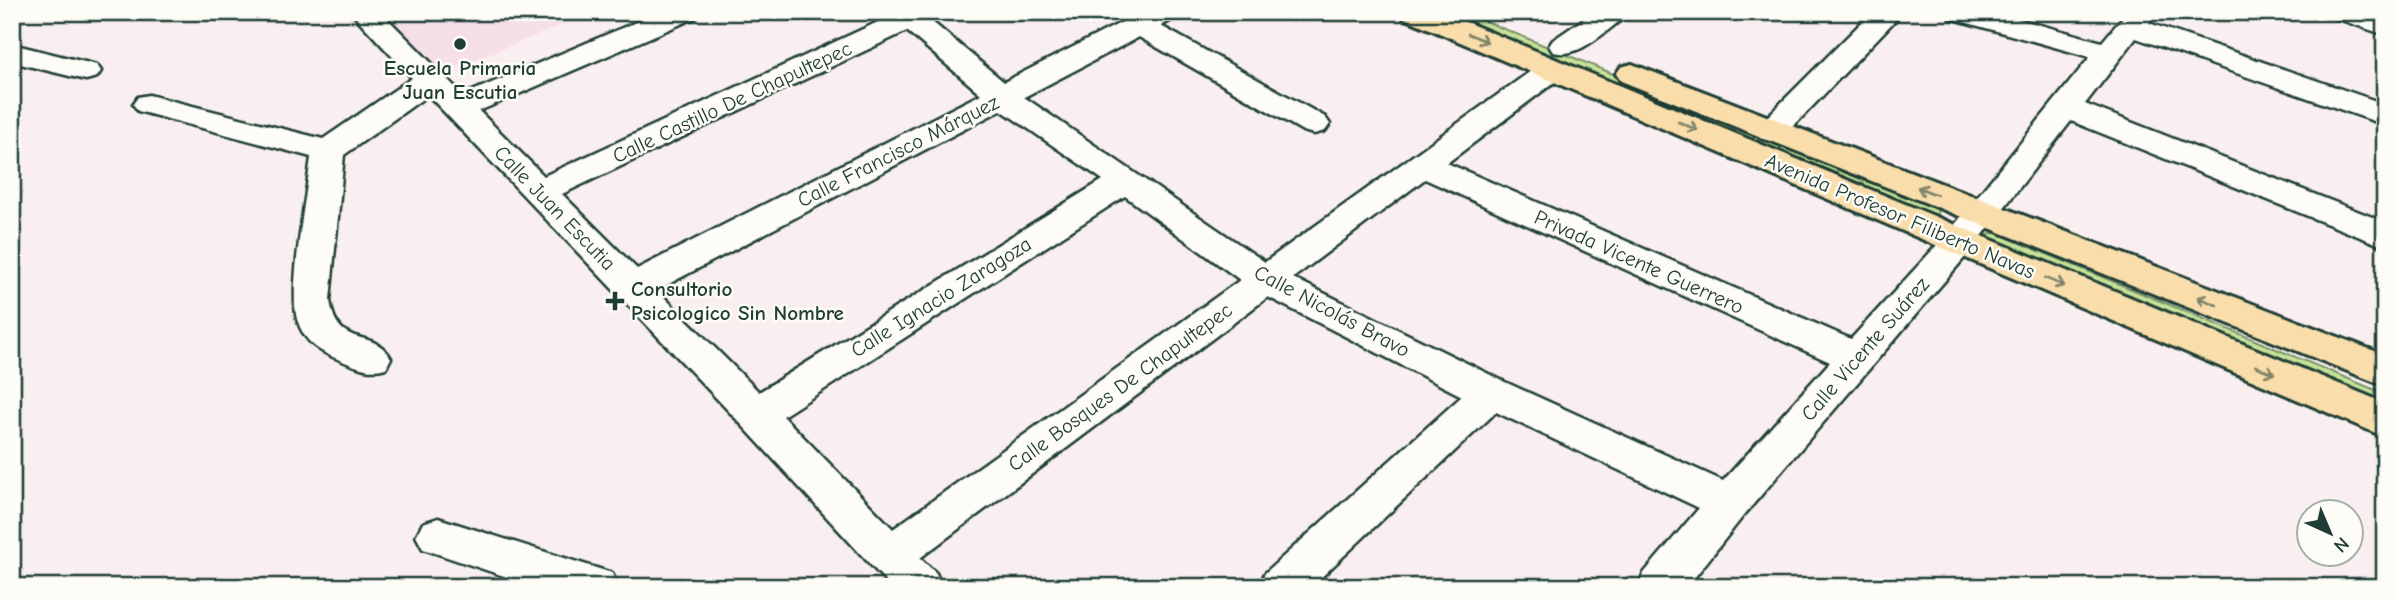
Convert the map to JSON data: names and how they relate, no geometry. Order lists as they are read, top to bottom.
{
  "streets": {
    "main road": ["Avenida Profesor Filiberto Navas"],
    "street": [
      "Calle Castillo De Chapultepec",
      "Calle Francisco Márquez",
      "Calle Juan Escutia",
      "Privada Vicente Guerrero",
      "Calle Ignacio Zaragoza",
      "Calle Nicolás Bravo",
      "Calle Vicente Suárez",
      "Calle Bosques De Chapultepec"
    ]
  },
  "crossings": [
    ["Calle Castillo De Chapultepec", "Calle Juan Escutia"],
    ["Calle Castillo De Chapultepec", "Calle Nicolás Bravo"],
    ["Calle Francisco Márquez", "Calle Juan Escutia"],
    ["Calle Francisco Márquez", "Calle Nicolás Bravo"],
    ["Calle Juan Escutia", "Calle Ignacio Zaragoza"],
    ["Calle Juan Escutia", "Calle Bosques De Chapultepec"],
    ["Avenida Profesor Filiberto Navas", "Calle Vicente Suárez"],
    ["Avenida Profesor Filiberto Navas", "Calle Bosques De Chapultepec"],
    ["Privada Vicente Guerrero", "Calle Vicente Suárez"],
    ["Privada Vicente Guerrero", "Calle Bosques De Chapultepec"],
    ["Calle Ignacio Zaragoza", "Calle Nicolás Bravo"],
    ["Calle Nicolás Bravo", "Calle Vicente Suárez"],
    ["Calle Nicolás Bravo", "Calle Bosques De Chapultepec"]
  ],
  "places": {
    "other": ["Escuela Primaria Juan Escutia"],
    "health": ["Consultorio Psicologico Sin Nombre"]
  },
  "north": "bottom right"
}
